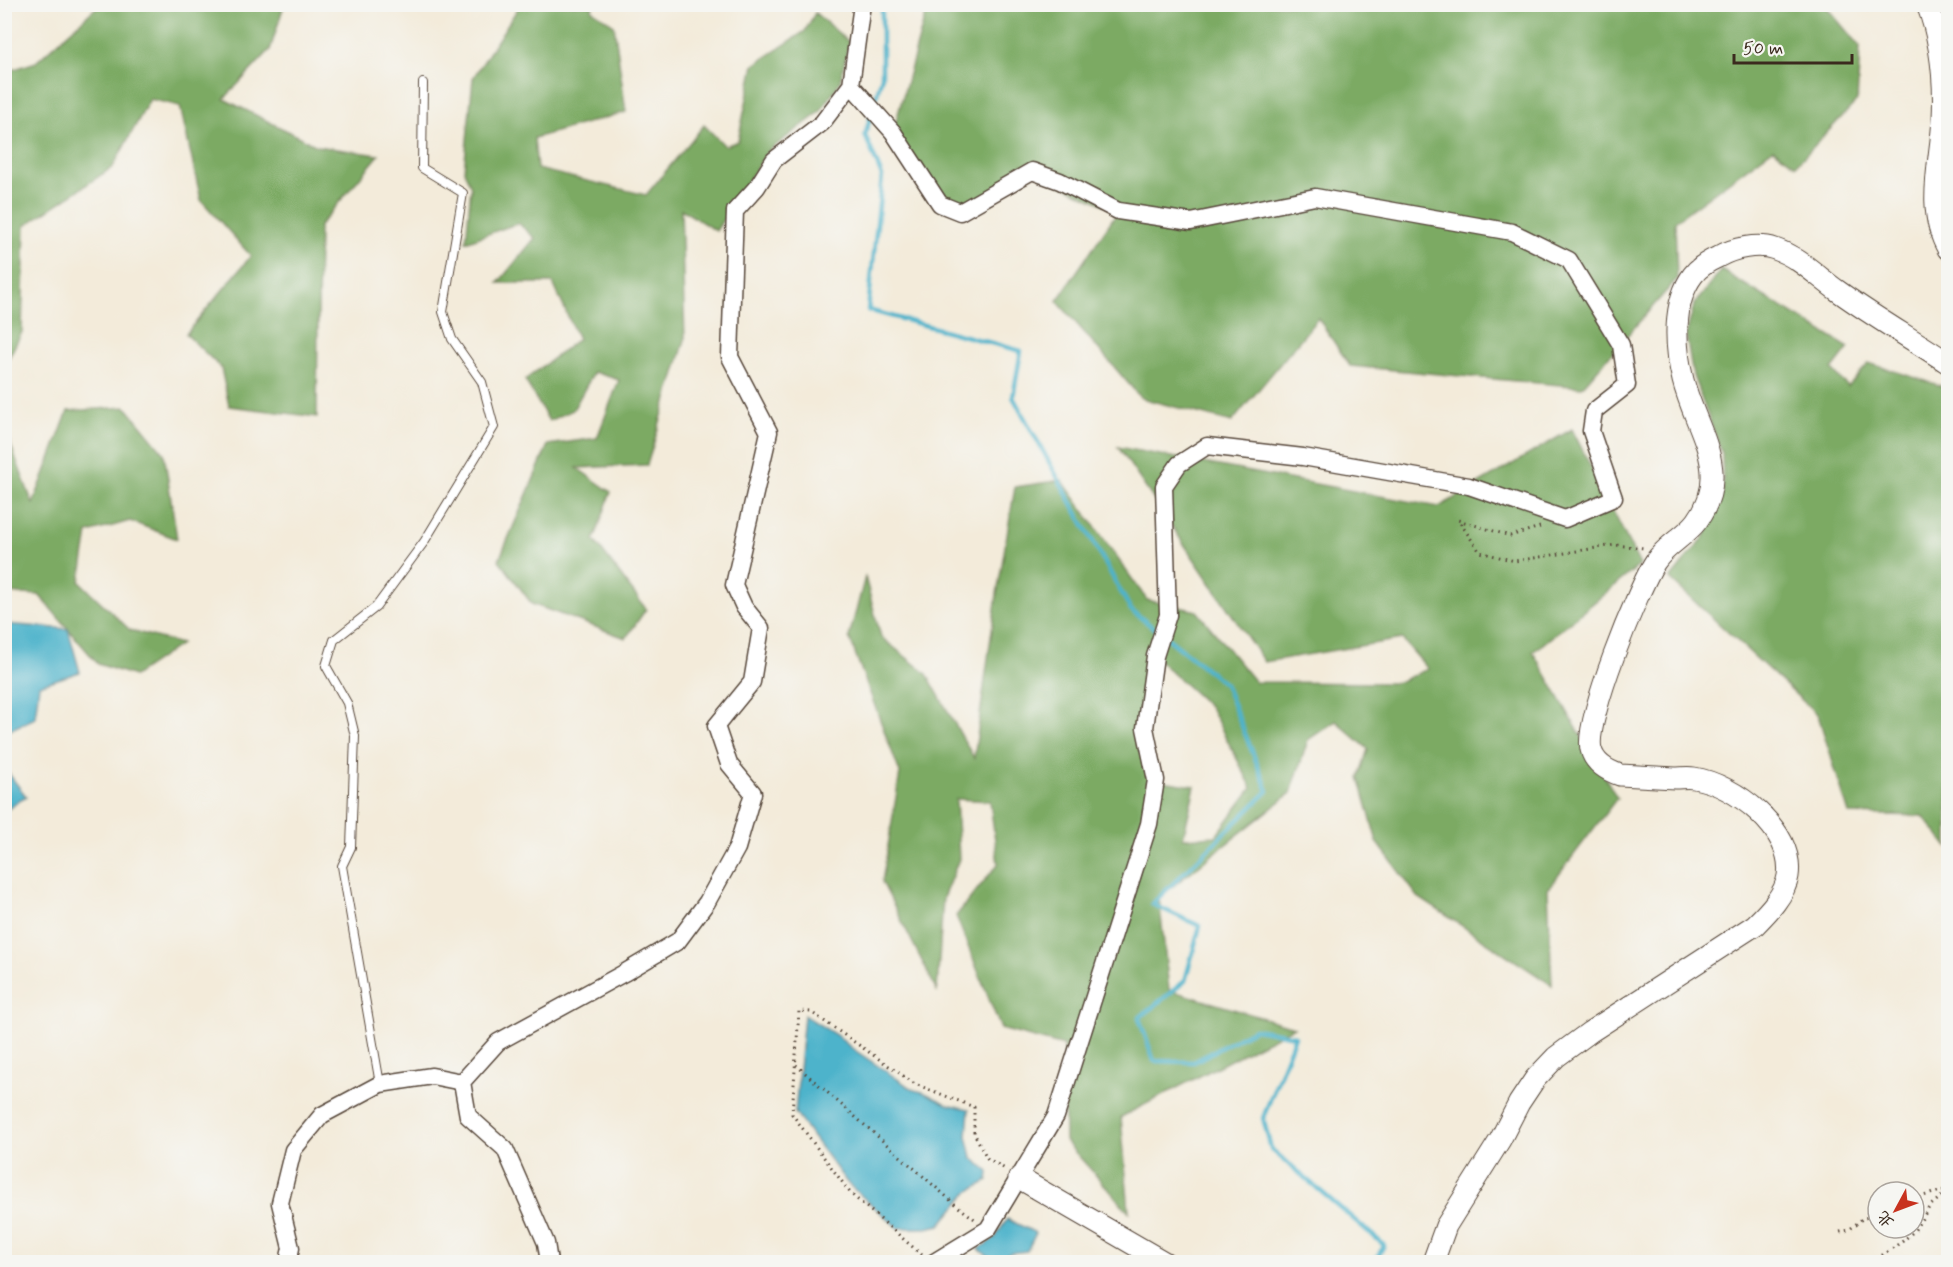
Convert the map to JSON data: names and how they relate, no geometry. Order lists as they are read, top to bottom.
{
  "scale_bar": "50 m",
  "north": "bottom left"
}
